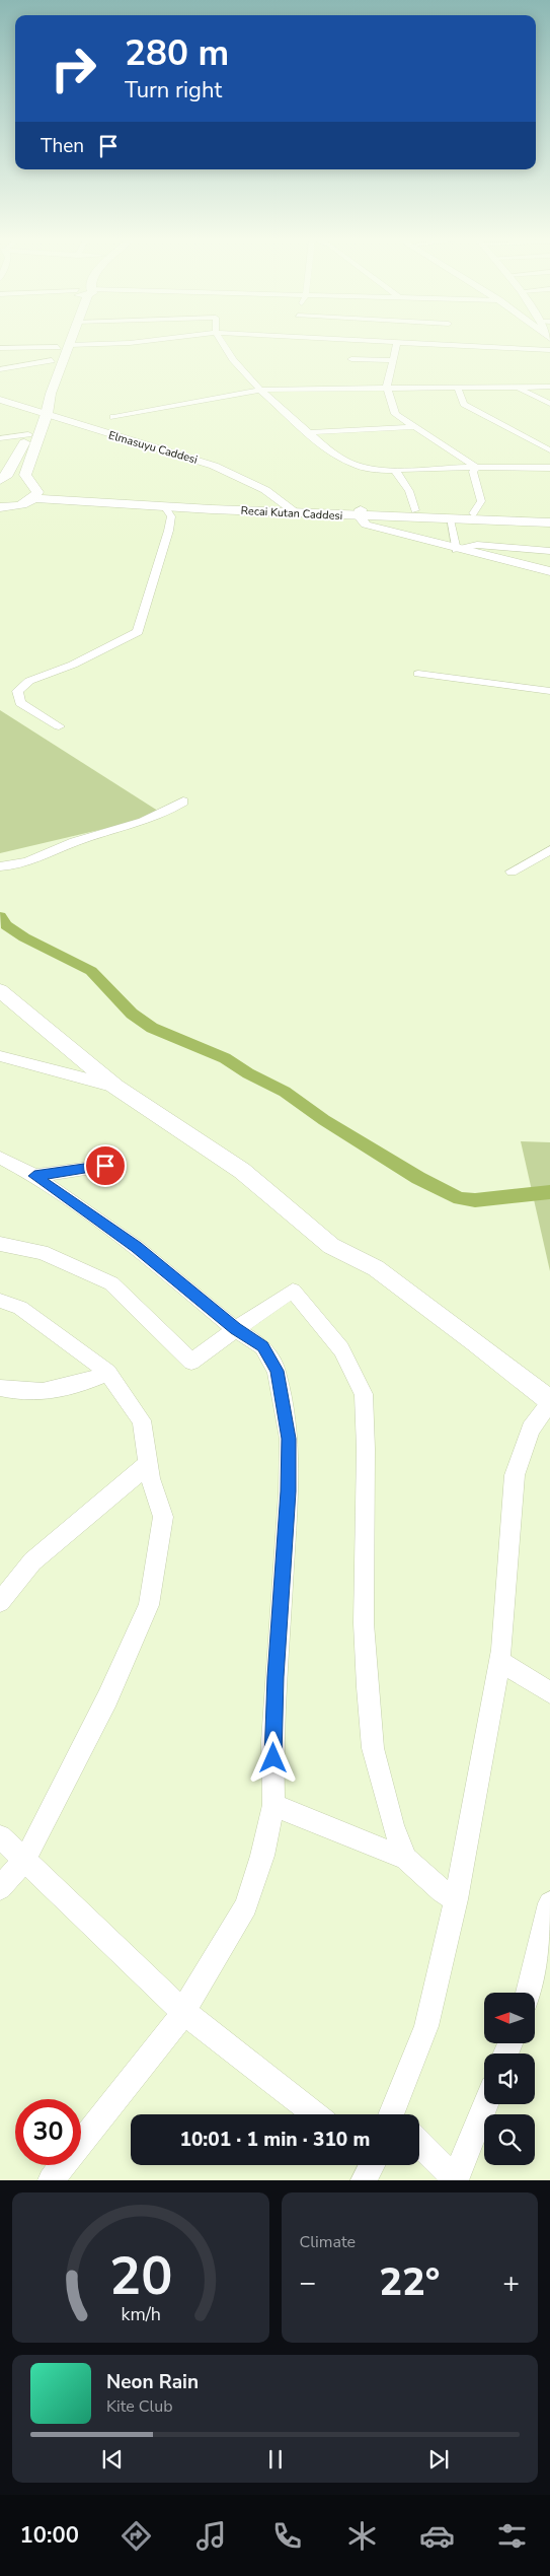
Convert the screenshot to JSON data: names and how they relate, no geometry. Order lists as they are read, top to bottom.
{
  "streets": {
    "main road": ["Recai Kutan Caddesi"],
    "street": ["Elmasuyu Caddesi"]
  },
  "crossings": [
    ["Elmasuyu Caddesi", "Recai Kutan Caddesi"]
  ],
  "north": "left",
  "page": {
    "turn": ["280 m", "Turn right"],
    "then": "Then",
    "limit": "30",
    "trip": "10:01 · 1 min · 310 m",
    "tile": "Climate",
    "heat": ["−", "22°", "+"],
    "song": ["Neon Rain", "Kite Club"],
    "tabs": "10:00",
    "gauge": ["20", "km/h"]
  }
}
